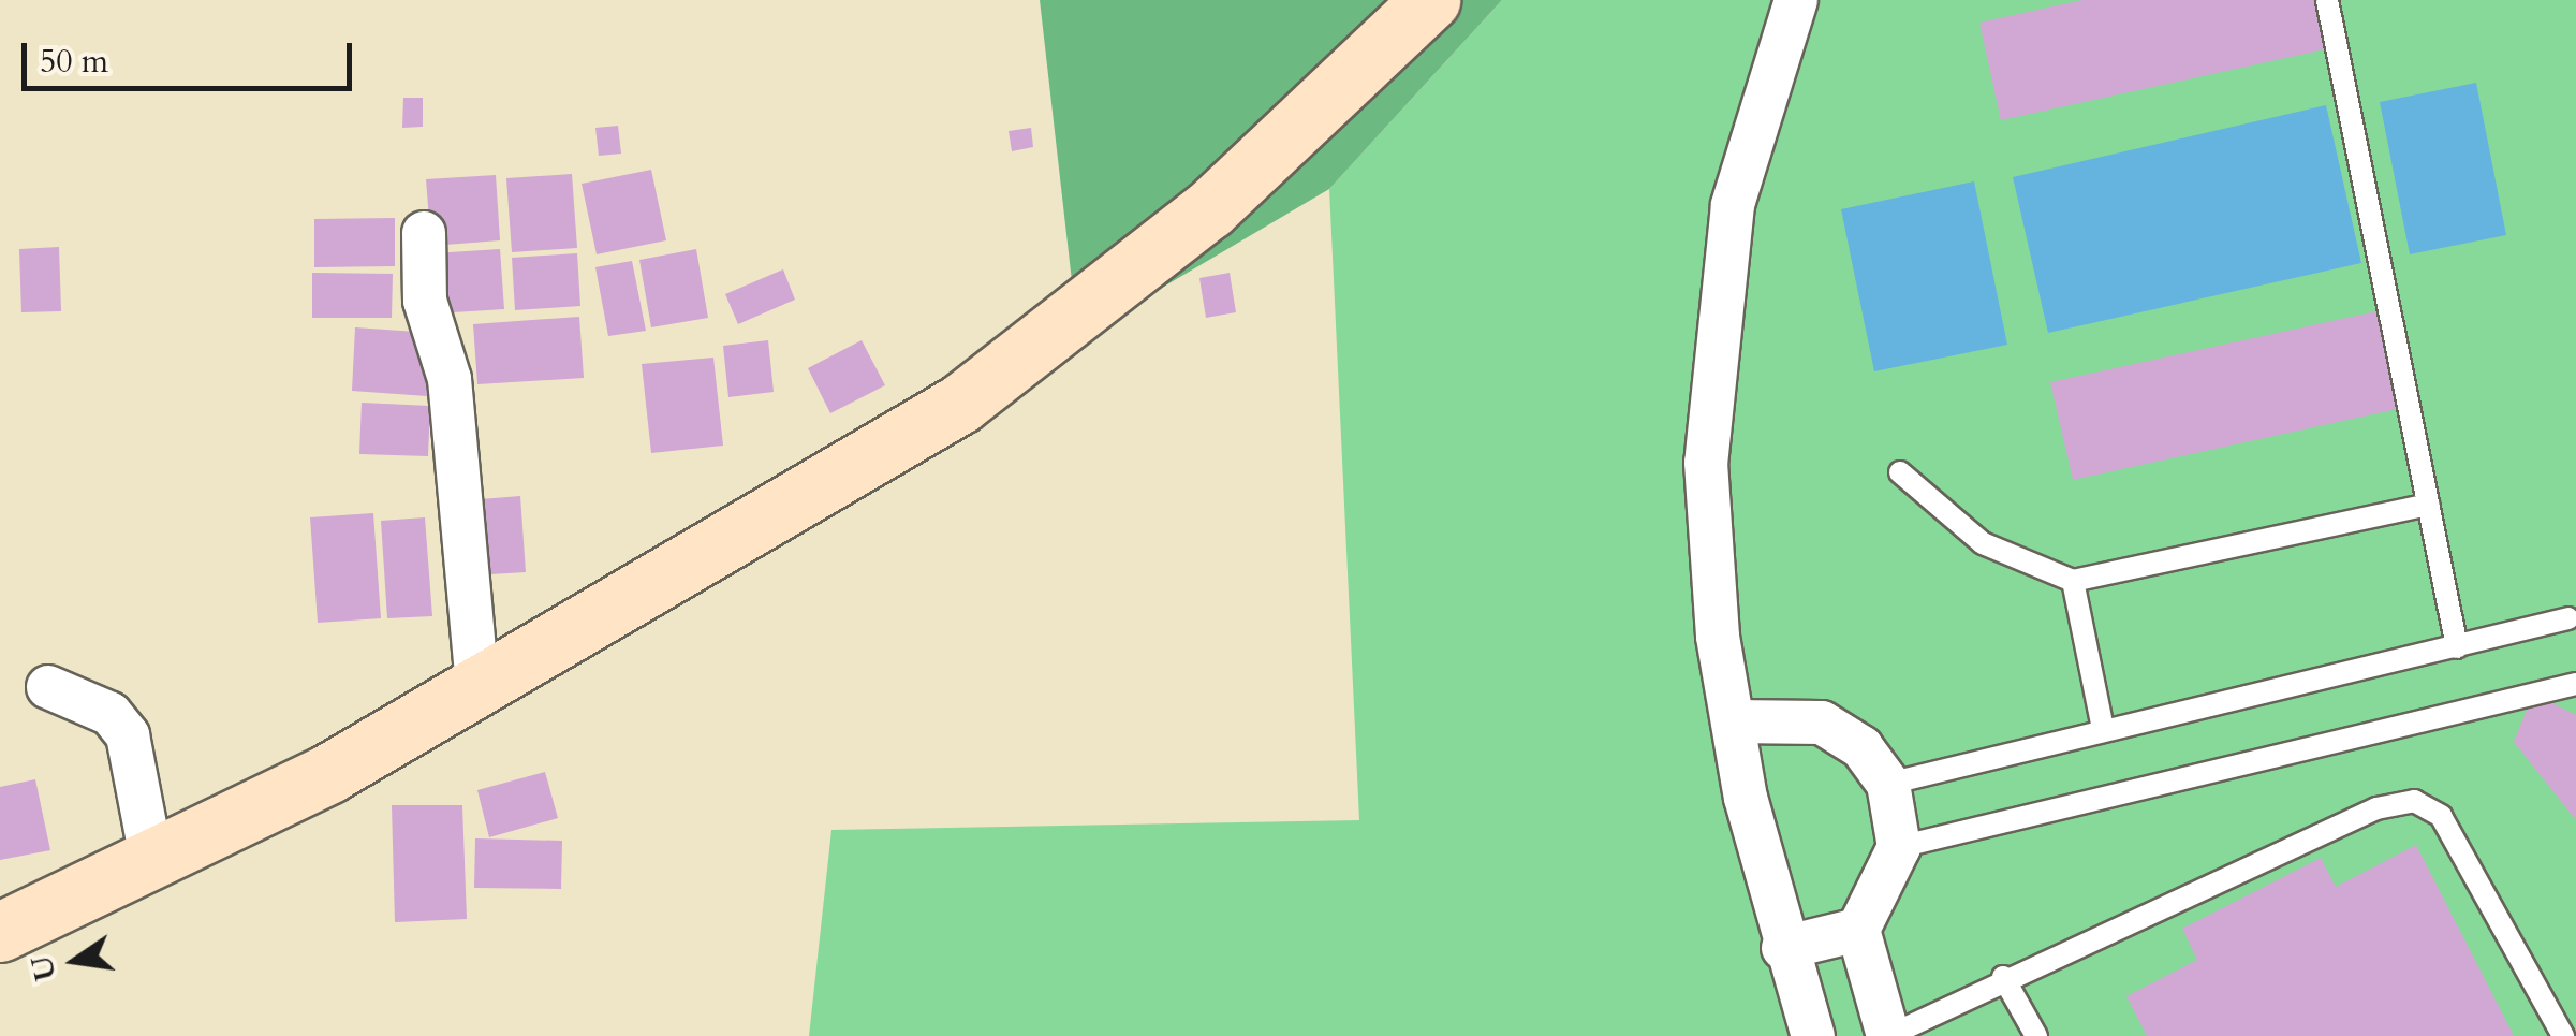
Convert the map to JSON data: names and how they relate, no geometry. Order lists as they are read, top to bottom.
{
  "scale_bar": "50 m",
  "north": "left"
}
